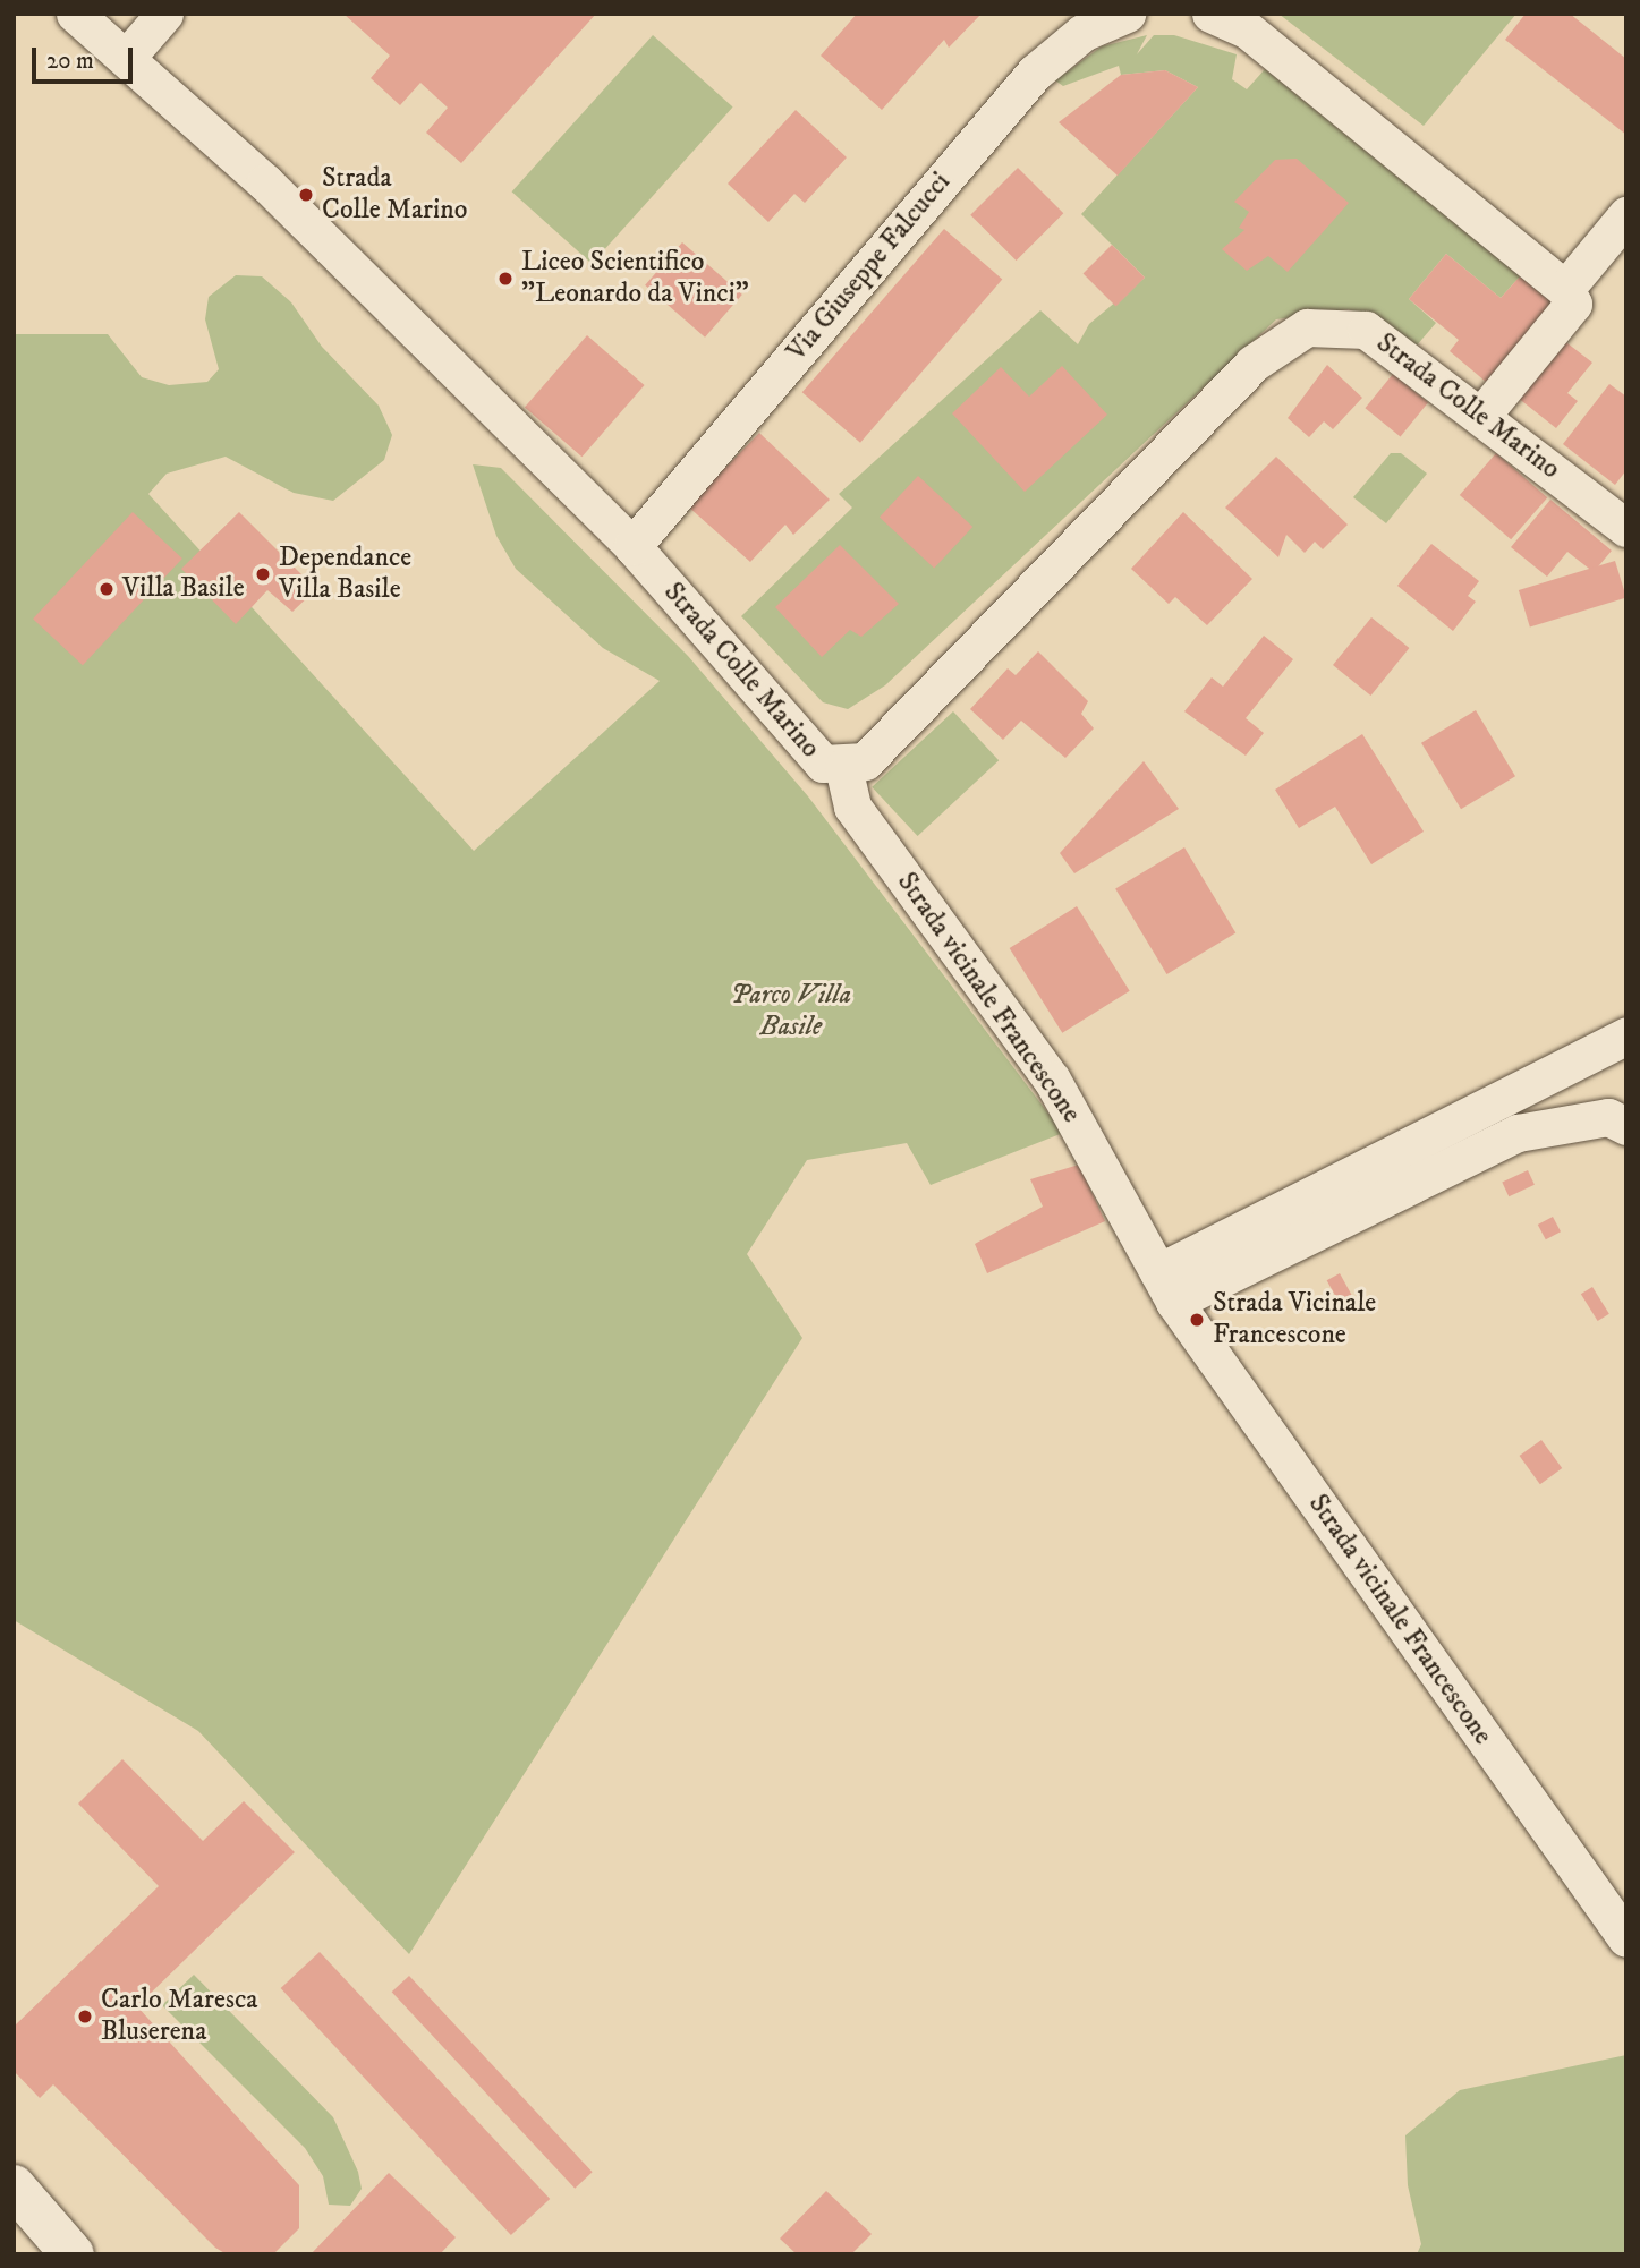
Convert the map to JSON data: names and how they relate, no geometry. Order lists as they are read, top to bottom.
{
  "streets": {
    "street": ["Via Giuseppe Falcucci", "Strada Colle Marino", "Strada vicinale Francescone"]
  },
  "crossings": [
    ["Via Giuseppe Falcucci", "Strada Colle Marino"],
    ["Strada Colle Marino", "Strada vicinale Francescone"]
  ],
  "parks": ["Parco Villa Basile"],
  "places": [
    "Strada Colle Marino",
    "Liceo Scientifico \"Leonardo da Vinci\"",
    "Dependance Villa Basile",
    "Villa Basile",
    "Strada Vicinale Francescone",
    "Carlo Maresca Bluserena"
  ],
  "scale_bar": "20 m"
}
